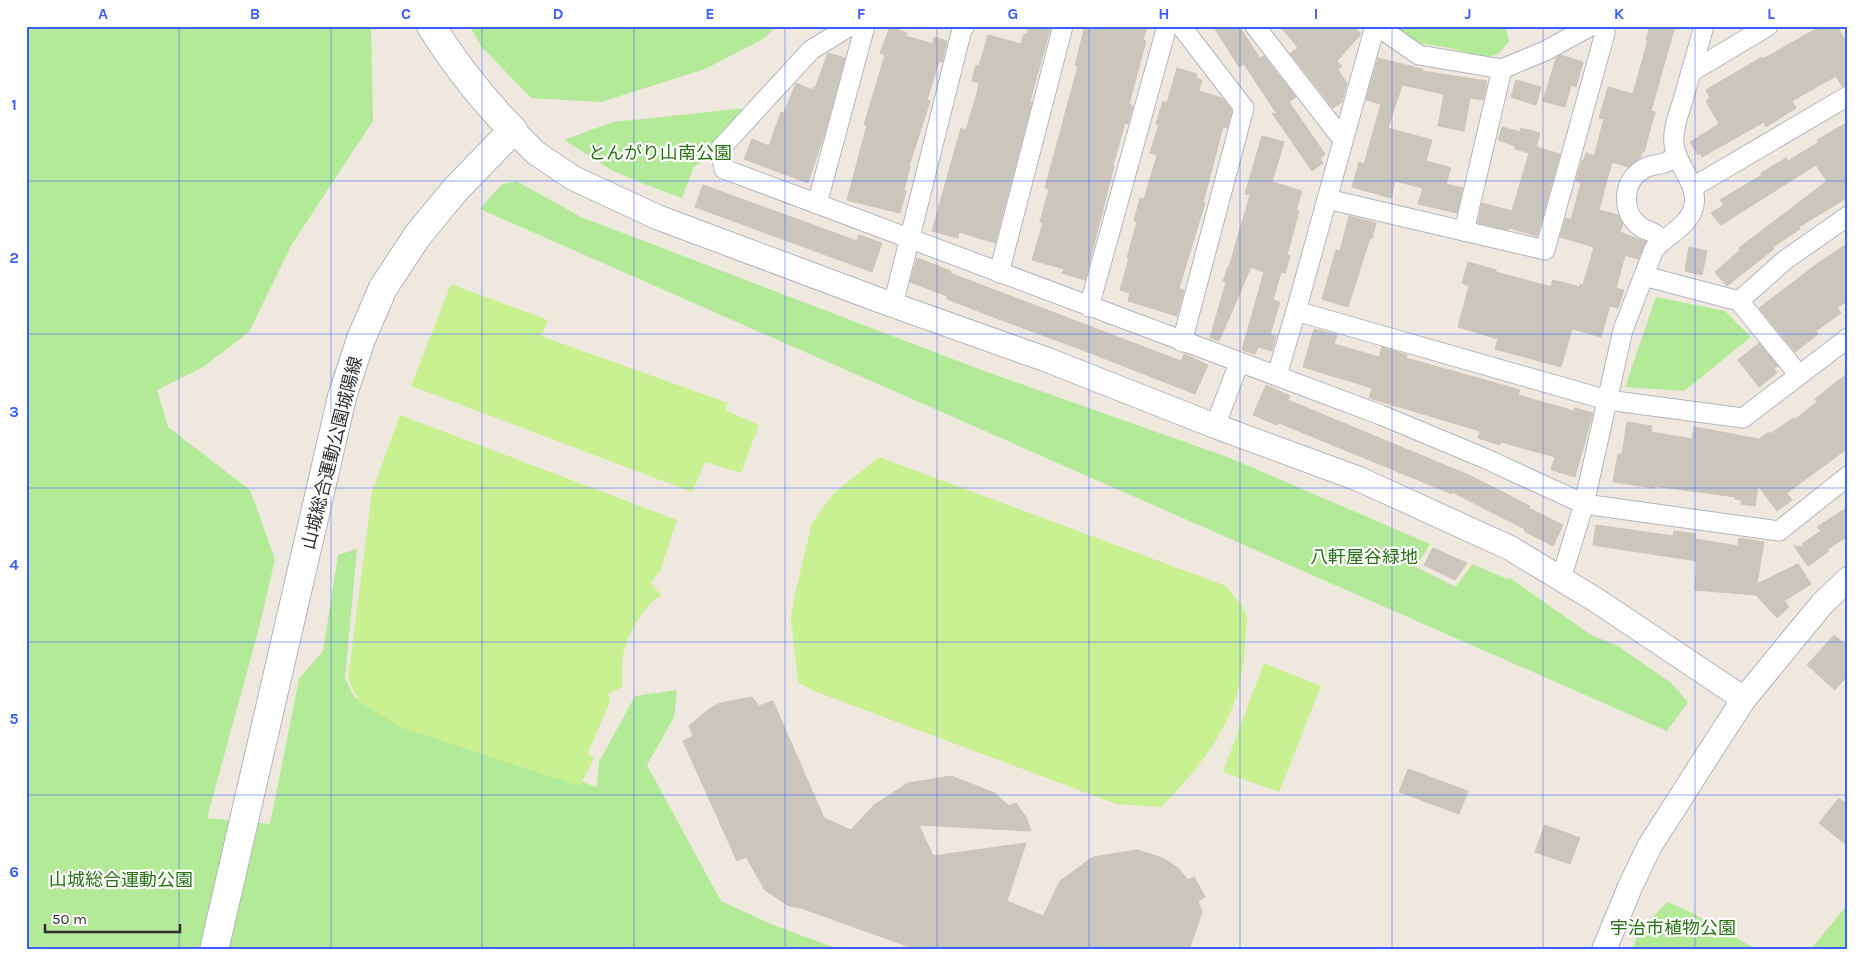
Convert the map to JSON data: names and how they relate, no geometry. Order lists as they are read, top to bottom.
{
  "streets": {
    "main road": ["山城総合運動公園城陽線"]
  },
  "parks": [
    "とんがり山南公園",
    "八軒屋谷緑地",
    "山城総合運動公園",
    "宇治市植物公園"
  ],
  "scale_bar": "50 m",
  "grid": {
    "columns": [
      "A",
      "B",
      "C",
      "D",
      "E",
      "F",
      "G",
      "H",
      "I",
      "J",
      "K",
      "L"
    ],
    "rows": [
      "1",
      "2",
      "3",
      "4",
      "5",
      "6"
    ]
  }
}
